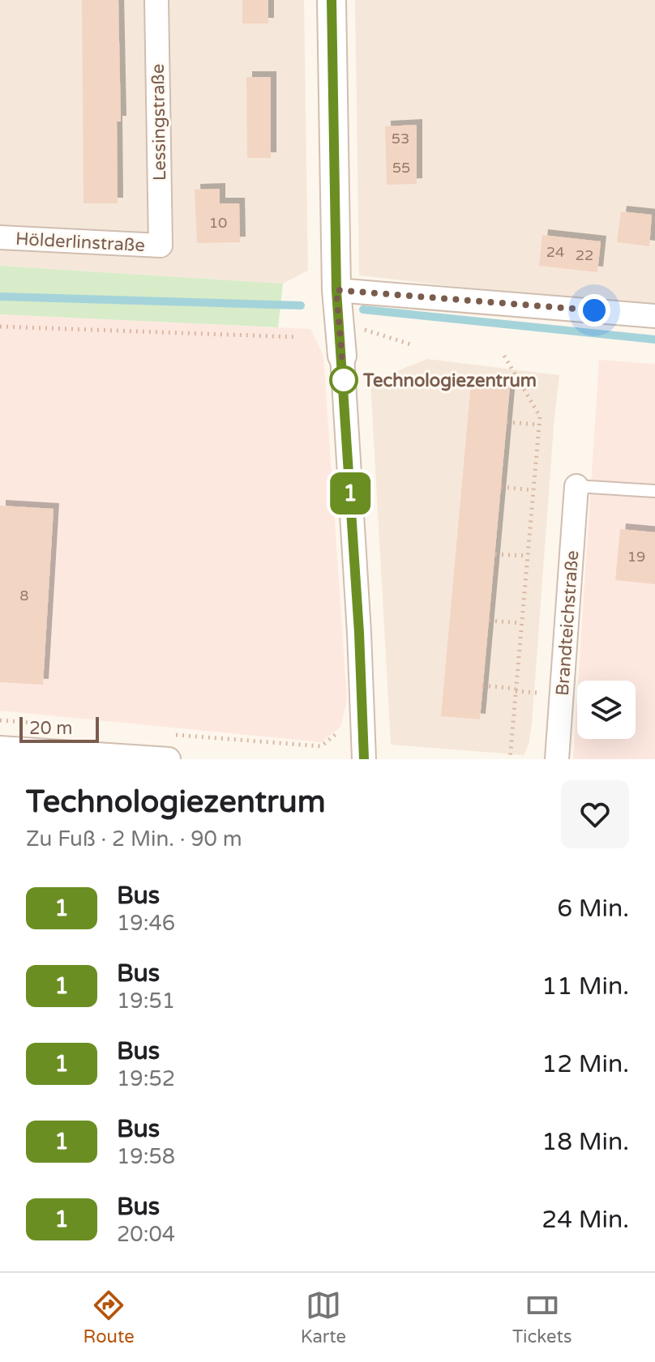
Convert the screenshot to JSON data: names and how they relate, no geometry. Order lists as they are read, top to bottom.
{
  "streets": {
    "street": ["Lessingstraße", "Hölderlinstraße", "Brandteichstraße"]
  },
  "crossings": [
    ["Lessingstraße", "Hölderlinstraße"]
  ],
  "places": ["Technologiezentrum"],
  "lines": ["bus line 1"],
  "house_numbers": [
    "53",
    "55",
    "10",
    "24",
    "22",
    "19",
    "8"
  ],
  "scale_bar": "20 m",
  "page": {
    "on_map": "1",
    "scale": "20 m",
    "heading": ["Technologiezentrum", "Zu Fuß · 2 Min. · 90 m"],
    "list": [
      {
        "mark": "1",
        "name": "Bus",
        "note": "19:46",
        "value": "6 Min."
      },
      {
        "mark": "1",
        "name": "Bus",
        "note": "19:51",
        "value": "11 Min."
      },
      {
        "mark": "1",
        "name": "Bus",
        "note": "19:52",
        "value": "12 Min."
      },
      {
        "mark": "1",
        "name": "Bus",
        "note": "19:58",
        "value": "18 Min."
      },
      {
        "mark": "1",
        "name": "Bus",
        "note": "20:04",
        "value": "24 Min."
      }
    ],
    "tabs": ["Route", "Karte", "Tickets"]
  }
}
